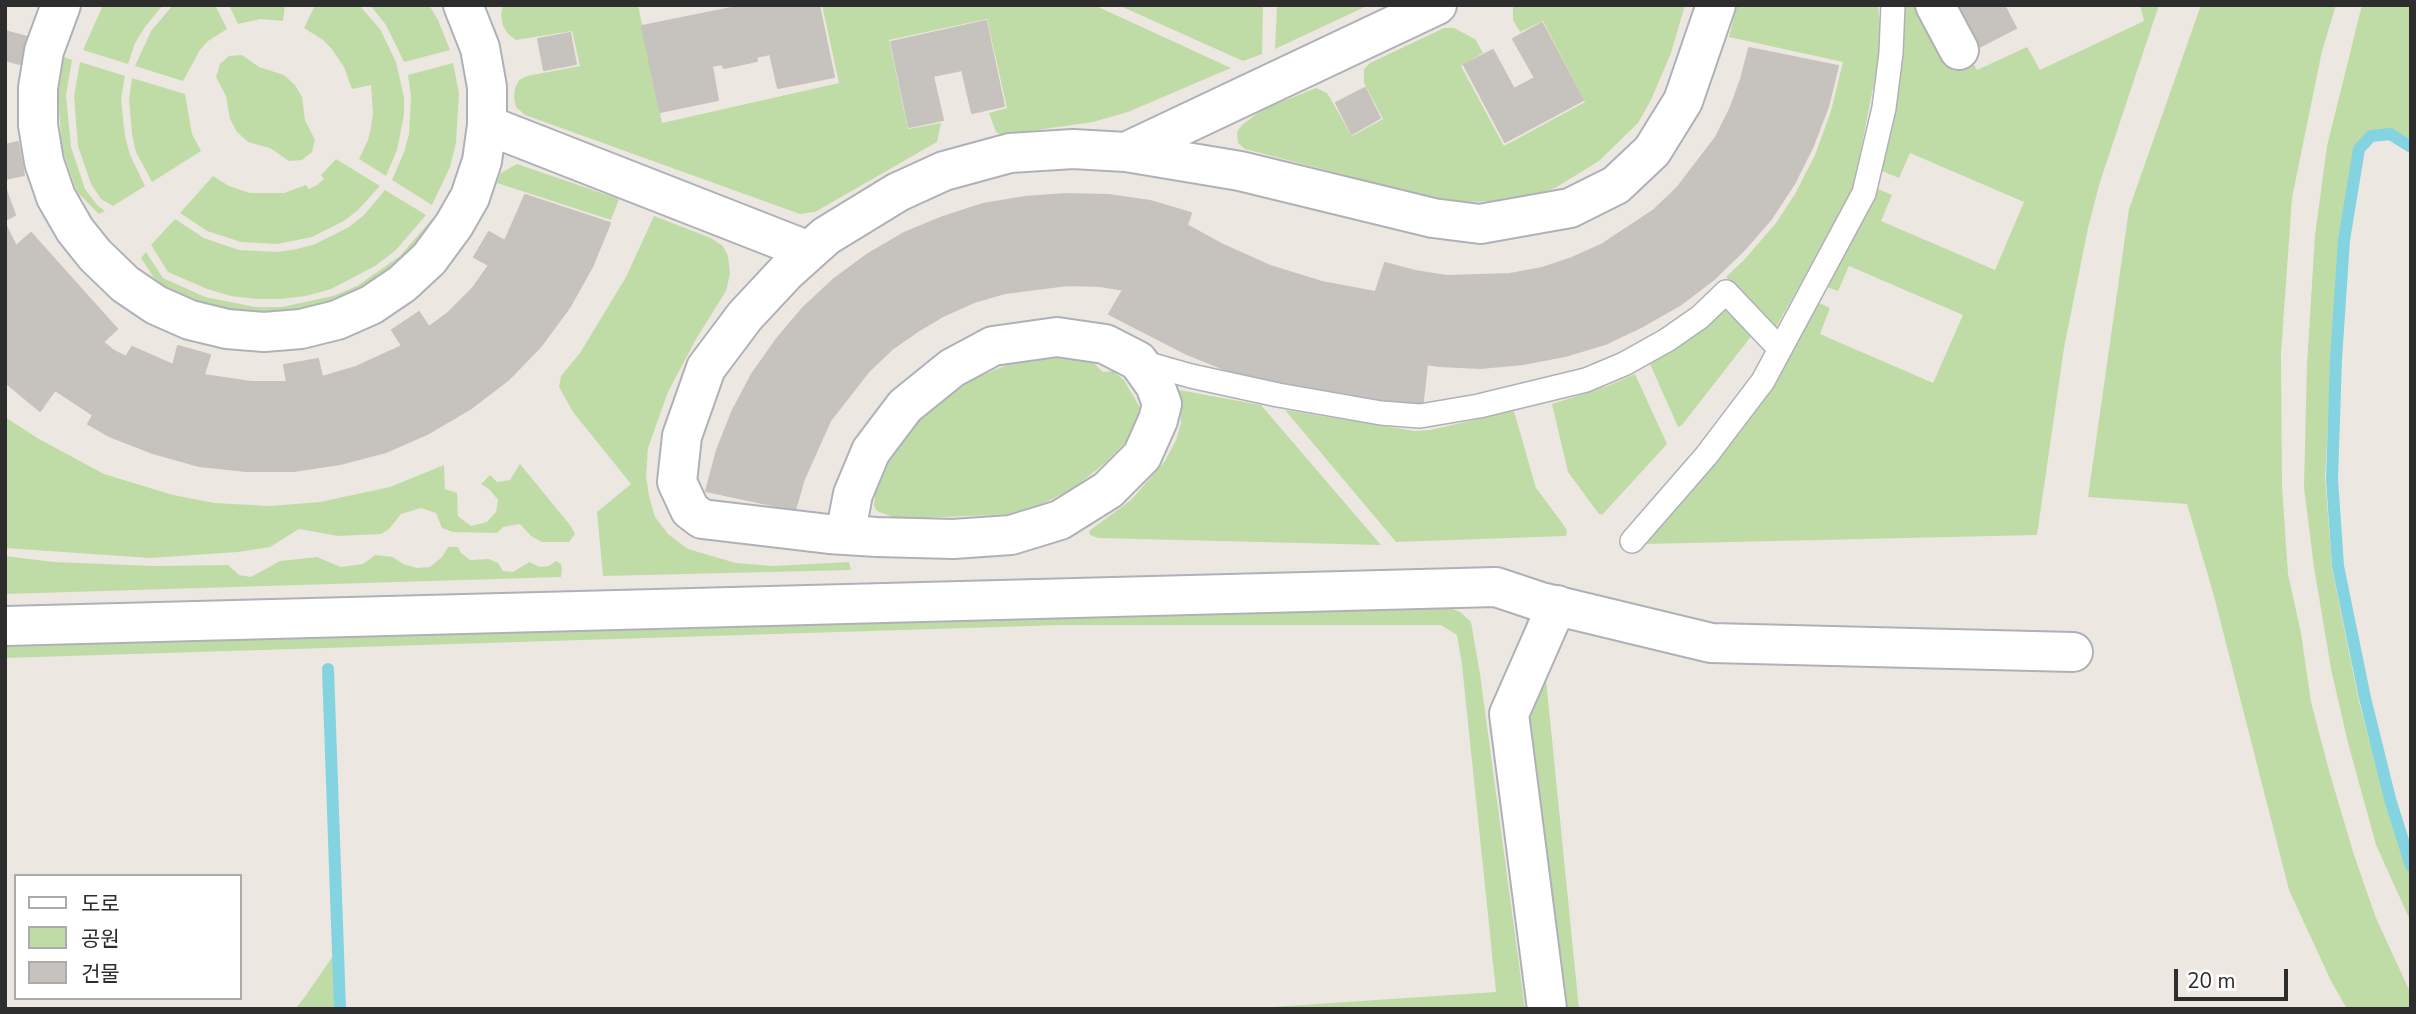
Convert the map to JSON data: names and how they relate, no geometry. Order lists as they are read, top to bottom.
{
  "legend": ["도로", "공원", "건물"],
  "scale_bar": "20 m"
}
